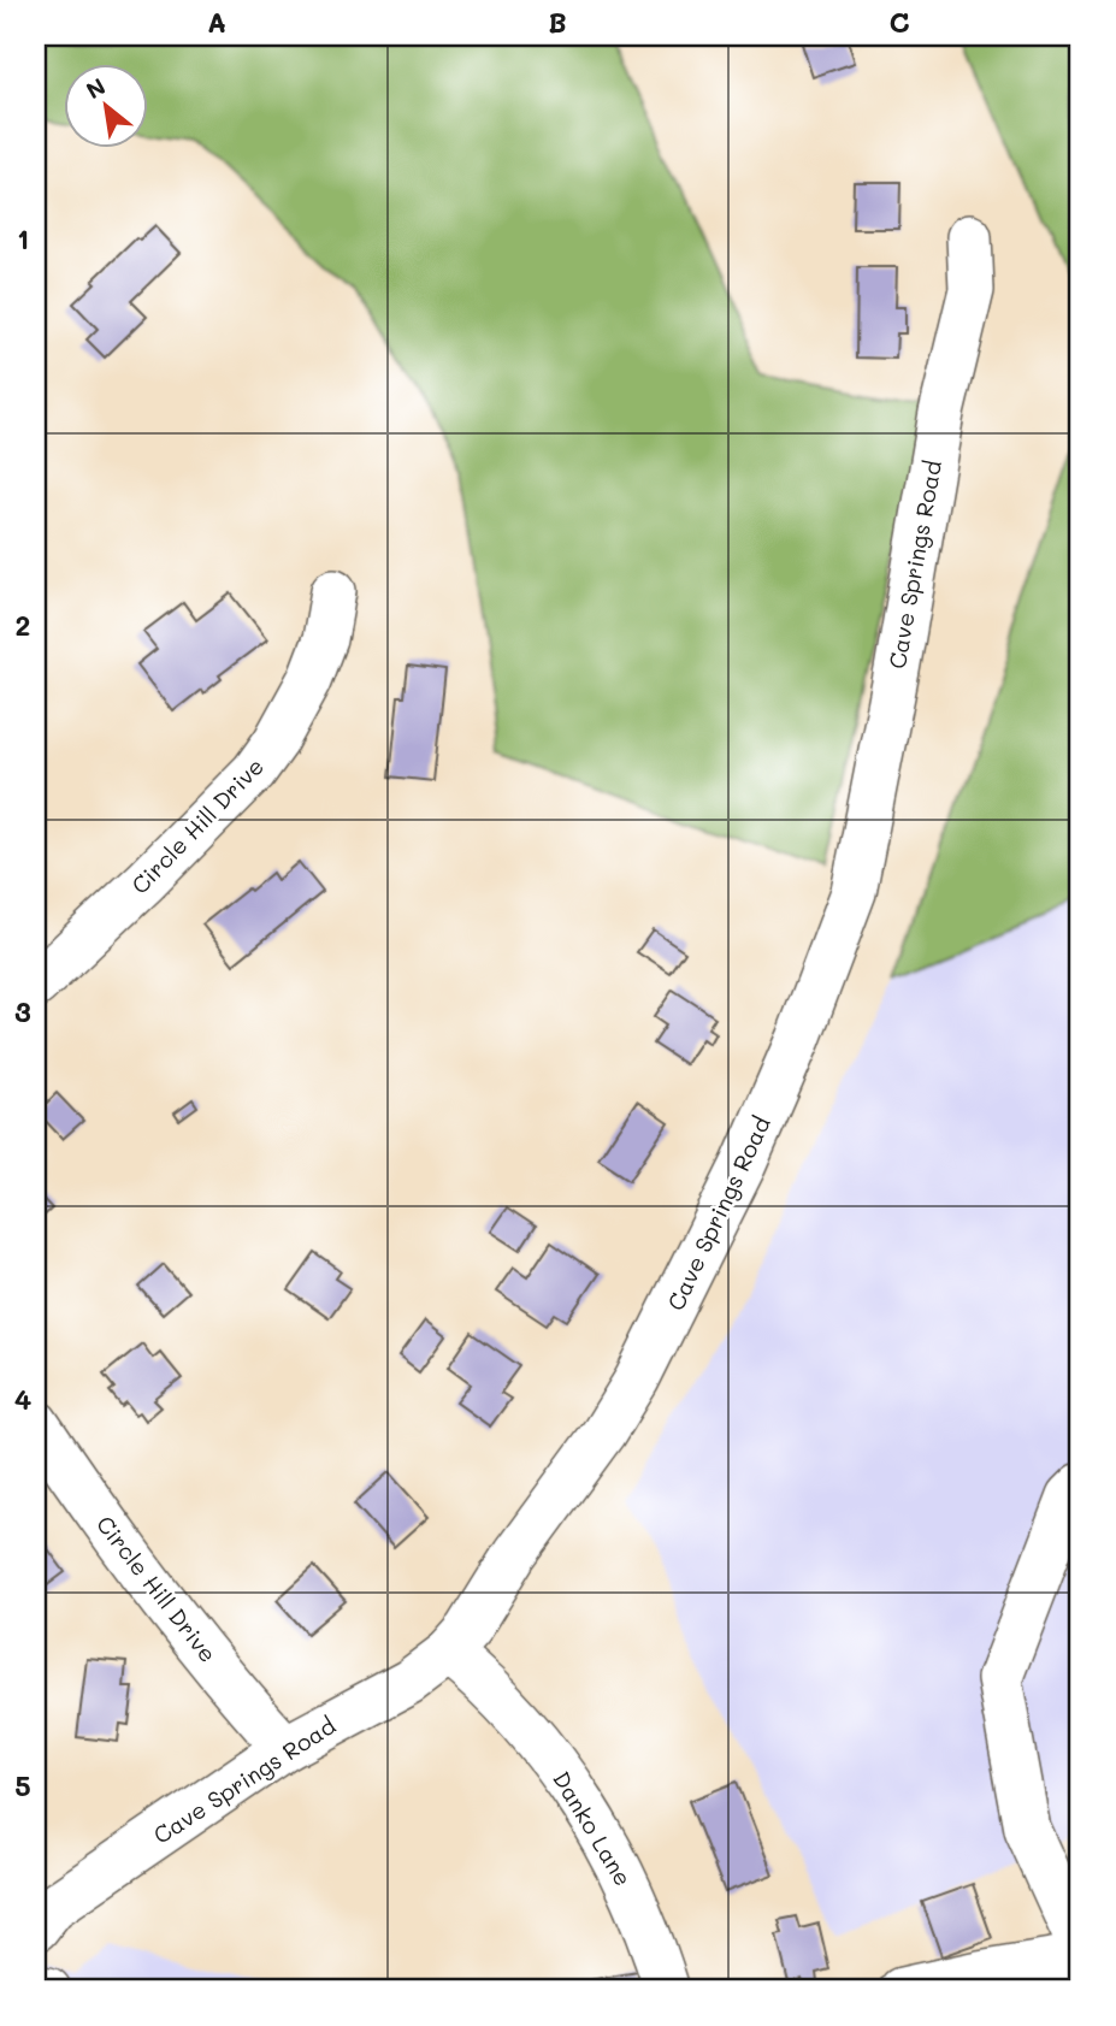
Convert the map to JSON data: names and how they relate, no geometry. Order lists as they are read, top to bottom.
{
  "streets": {
    "street": ["Cave Springs Road", "Circle Hill Drive", "Danko Lane"]
  },
  "crossings": [
    ["Cave Springs Road", "Circle Hill Drive"],
    ["Cave Springs Road", "Danko Lane"]
  ],
  "north": "top left",
  "grid": {
    "columns": ["A", "B", "C"],
    "rows": [
      "1",
      "2",
      "3",
      "4",
      "5"
    ]
  }
}
